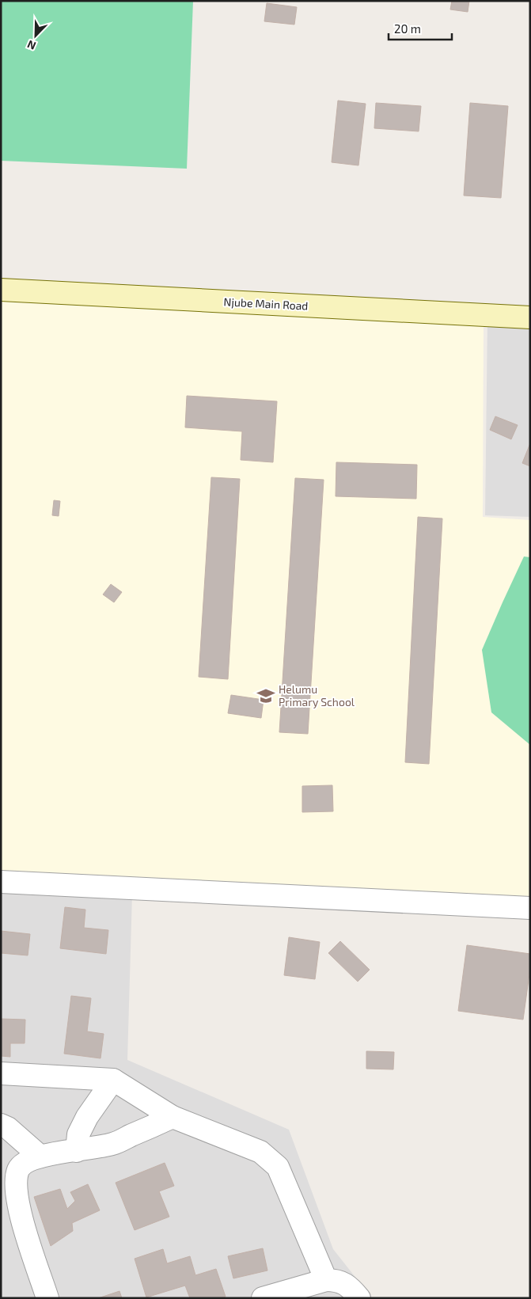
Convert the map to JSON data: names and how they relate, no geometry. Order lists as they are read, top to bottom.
{
  "streets": {
    "street": ["Njube Main Road"]
  },
  "places": {
    "school or university": ["Helumu Primary School"]
  },
  "scale_bar": "20 m",
  "north": "bottom left"
}
